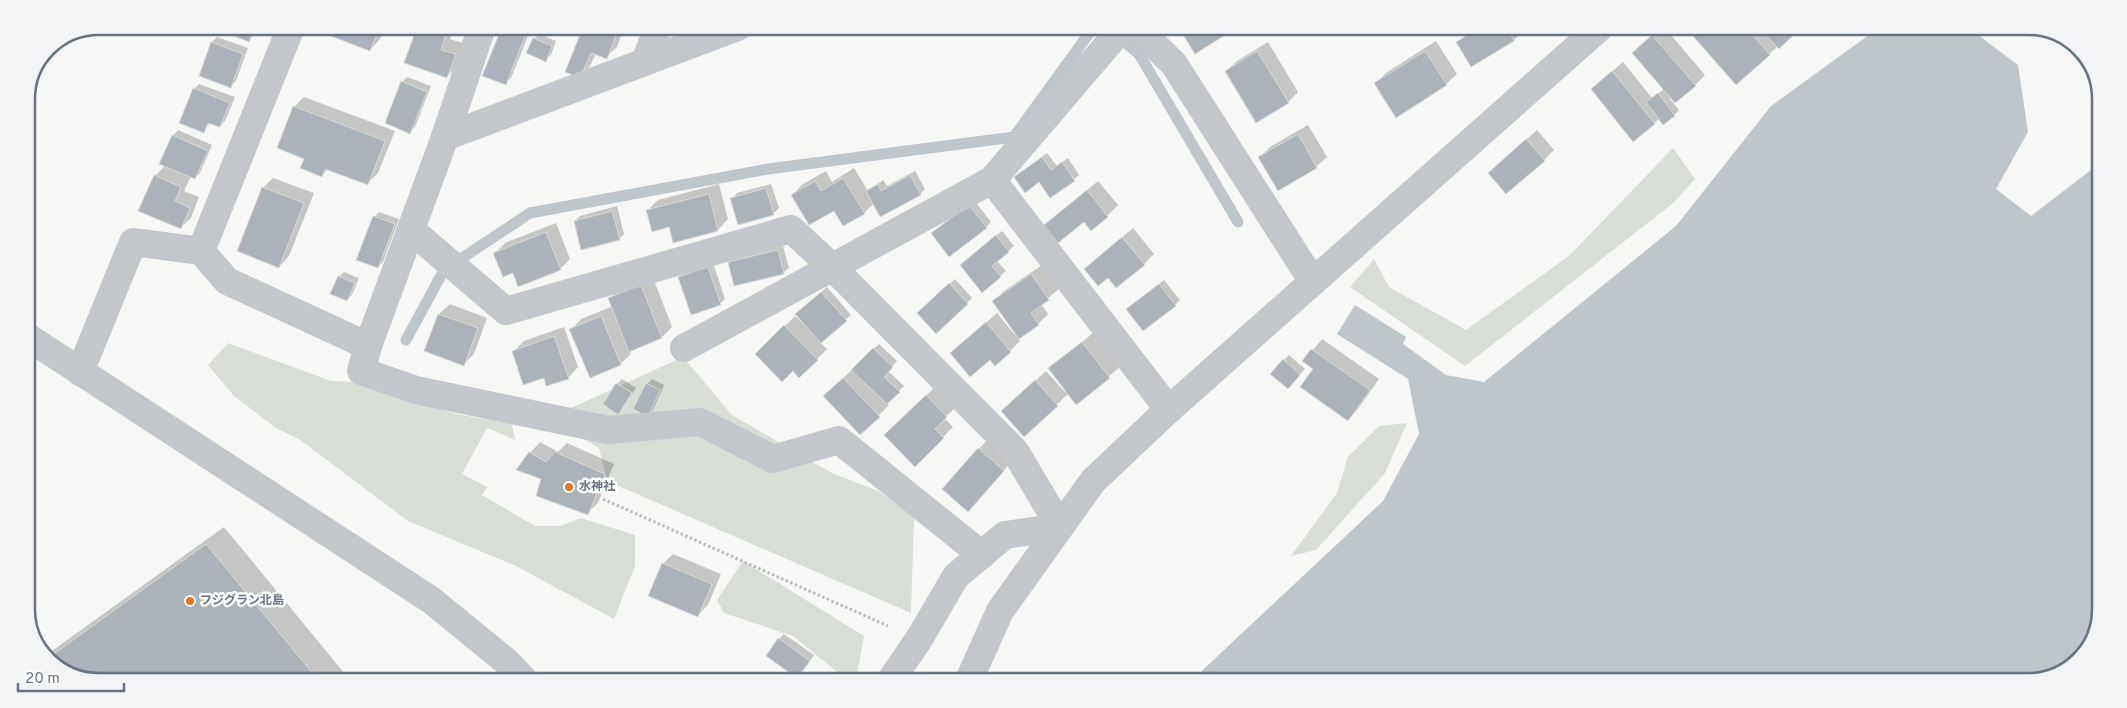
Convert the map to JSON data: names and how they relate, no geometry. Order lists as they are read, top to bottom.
{
  "places": ["水神社", "フジグラン北島"],
  "scale_bar": "20 m"
}
